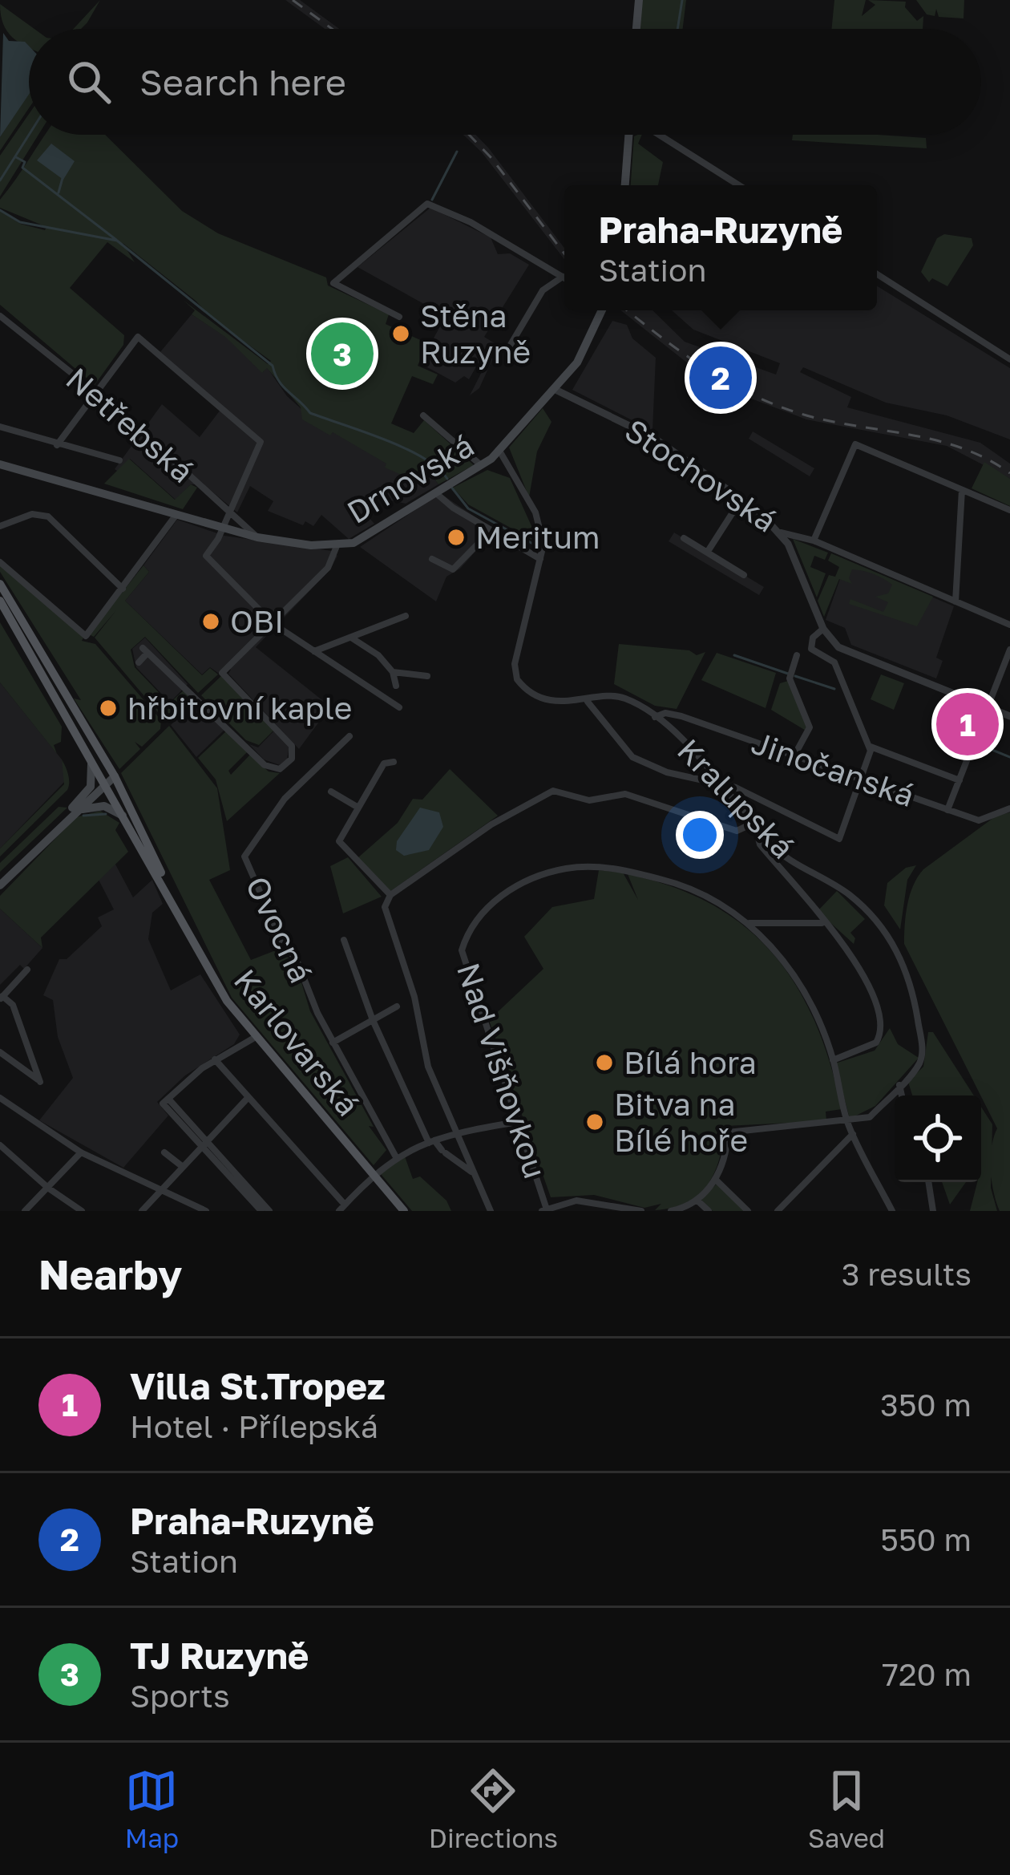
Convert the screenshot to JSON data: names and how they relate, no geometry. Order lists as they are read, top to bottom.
{
  "streets": {
    "main road": ["Drnovská", "Karlovarská"],
    "street": [
      "Netřebská",
      "Stochovská",
      "Jinočanská",
      "Kralupská",
      "Ovocná",
      "Nad Višňovkou"
    ]
  },
  "crossings": [
    ["Netřebská", "Drnovská"],
    ["Stochovská", "Drnovská"],
    ["Jinočanská", "Kralupská"]
  ],
  "places": [
    "Stěna Ruzyně",
    "Meritum",
    "OBI",
    "hřbitovní kaple",
    "Bílá hora",
    "Bitva na Bílé hoře"
  ],
  "page": {
    "search": "Search here",
    "popup": ["Praha-Ruzyně", "Station"],
    "pins": ["3", "2", "1"],
    "heading": ["Nearby", "3 results"],
    "list": [
      {
        "mark": "1",
        "name": "Villa St.Tropez",
        "note": "Hotel · Přílepská",
        "value": "350 m"
      },
      {
        "mark": "2",
        "name": "Praha-Ruzyně",
        "note": "Station",
        "value": "550 m"
      },
      {
        "mark": "3",
        "name": "TJ Ruzyně",
        "note": "Sports",
        "value": "720 m"
      }
    ],
    "nav": ["Map", "Directions", "Saved"]
  }
}
